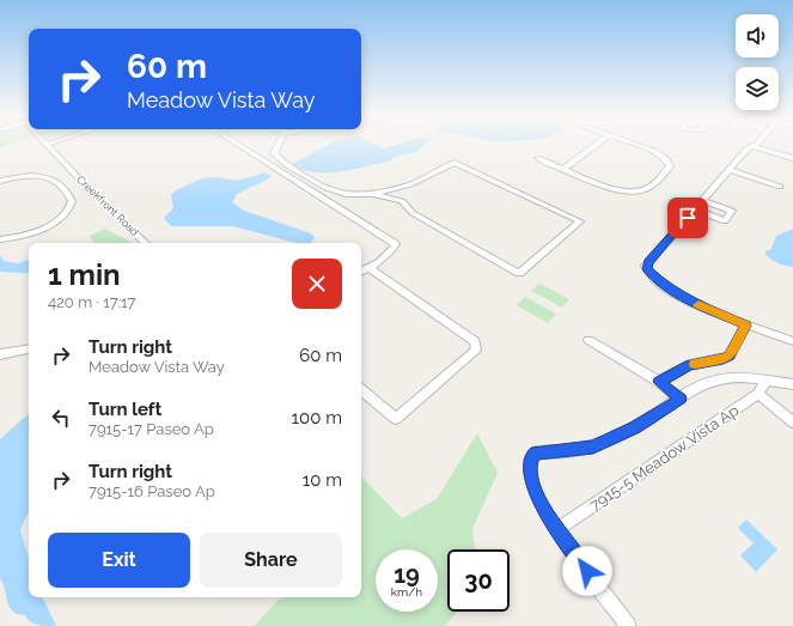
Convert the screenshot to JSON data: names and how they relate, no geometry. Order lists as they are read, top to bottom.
{
  "streets": {
    "street": ["Creekfront Road", "7915-5 Meadow Vista Ap"]
  },
  "page": {
    "turn": ["60 m", "Meadow Vista Way"],
    "heading": ["1 min", "420 m · 17:17"],
    "list": [
      {
        "name": "Turn right",
        "note": "Meadow Vista Way",
        "value": "60 m"
      },
      {
        "name": "Turn left",
        "note": "7915-17 Paseo Ap",
        "value": "100 m"
      },
      {
        "name": "Turn right",
        "note": "7915-16 Paseo Ap",
        "value": "10 m"
      }
    ],
    "buttons": ["Exit", "Share"],
    "speed": "19 km/h",
    "limit": "30"
  }
}
